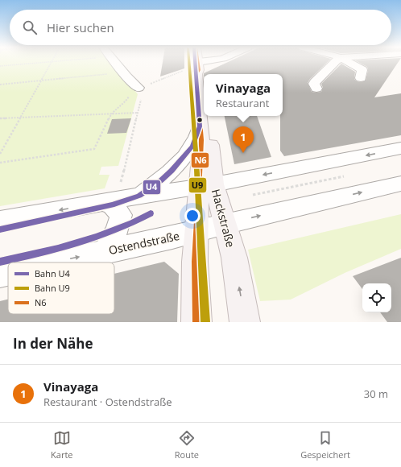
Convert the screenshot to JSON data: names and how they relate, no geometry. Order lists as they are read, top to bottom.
{
  "streets": {
    "main road": ["Hackstraße"],
    "street": ["Ostendstraße"]
  },
  "crossings": [
    ["Hackstraße", "Ostendstraße"]
  ],
  "lines": ["rail line U4", "rail line U9", "transit line N6"],
  "legend": ["Bahn U4", "Bahn U9", "N6"],
  "page": {
    "search": "Hier suchen",
    "popup": ["Vinayaga", "Restaurant"],
    "pins": "1",
    "heading": "In der Nähe",
    "list": [
      {
        "mark": "1",
        "name": "Vinayaga",
        "note": "Restaurant · Ostendstraße",
        "value": "30 m"
      }
    ],
    "nav": ["Karte", "Route", "Gespeichert"]
  }
}
